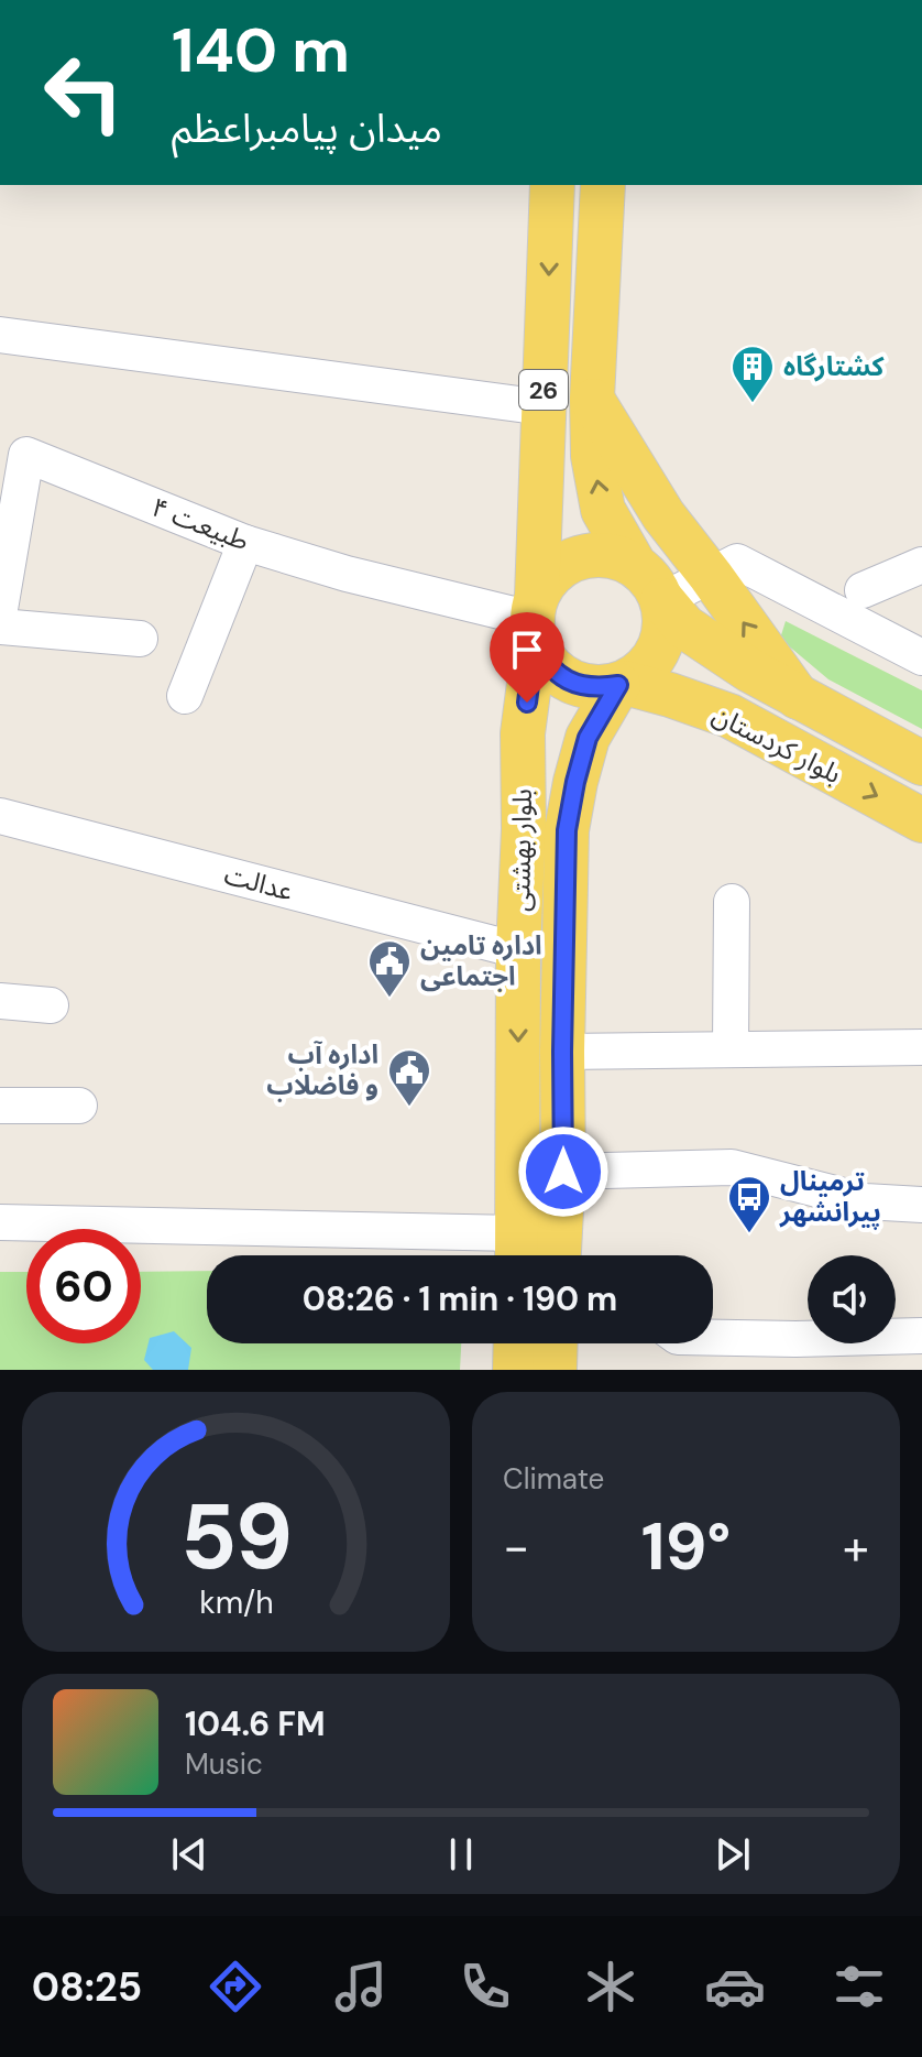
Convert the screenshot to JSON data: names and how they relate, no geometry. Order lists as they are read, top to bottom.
{
  "streets": {
    "main road": ["26", "بلوار کردستان", "بلوار بهشتی"],
    "street": ["طبیعت ۴", "عدالت"]
  },
  "crossings": [
    ["26", "طبیعت ۴"],
    ["26", "بلوار کردستان"],
    ["26", "بلوار بهشتی"],
    ["طبیعت ۴", "بلوار کردستان"],
    ["طبیعت ۴", "بلوار بهشتی"],
    ["بلوار کردستان", "بلوار بهشتی"],
    ["بلوار بهشتی", "عدالت"]
  ],
  "places": {
    "building": ["کشتارگاه"],
    "public building": ["اداره تامین اجتماعی", "اداره آب و فاضلاب"],
    "bus stop": ["ترمینال پیرانشهر"]
  },
  "page": {
    "turn": ["140 m", "میدان پیامبراعظم"],
    "limit": "60",
    "trip": "08:26 · 1 min · 190 m",
    "tile": "Climate",
    "heat": ["−", "19°", "+"],
    "song": ["104.6 FM", "Music"],
    "tabs": "08:25",
    "gauge": ["59", "km/h"]
  }
}
